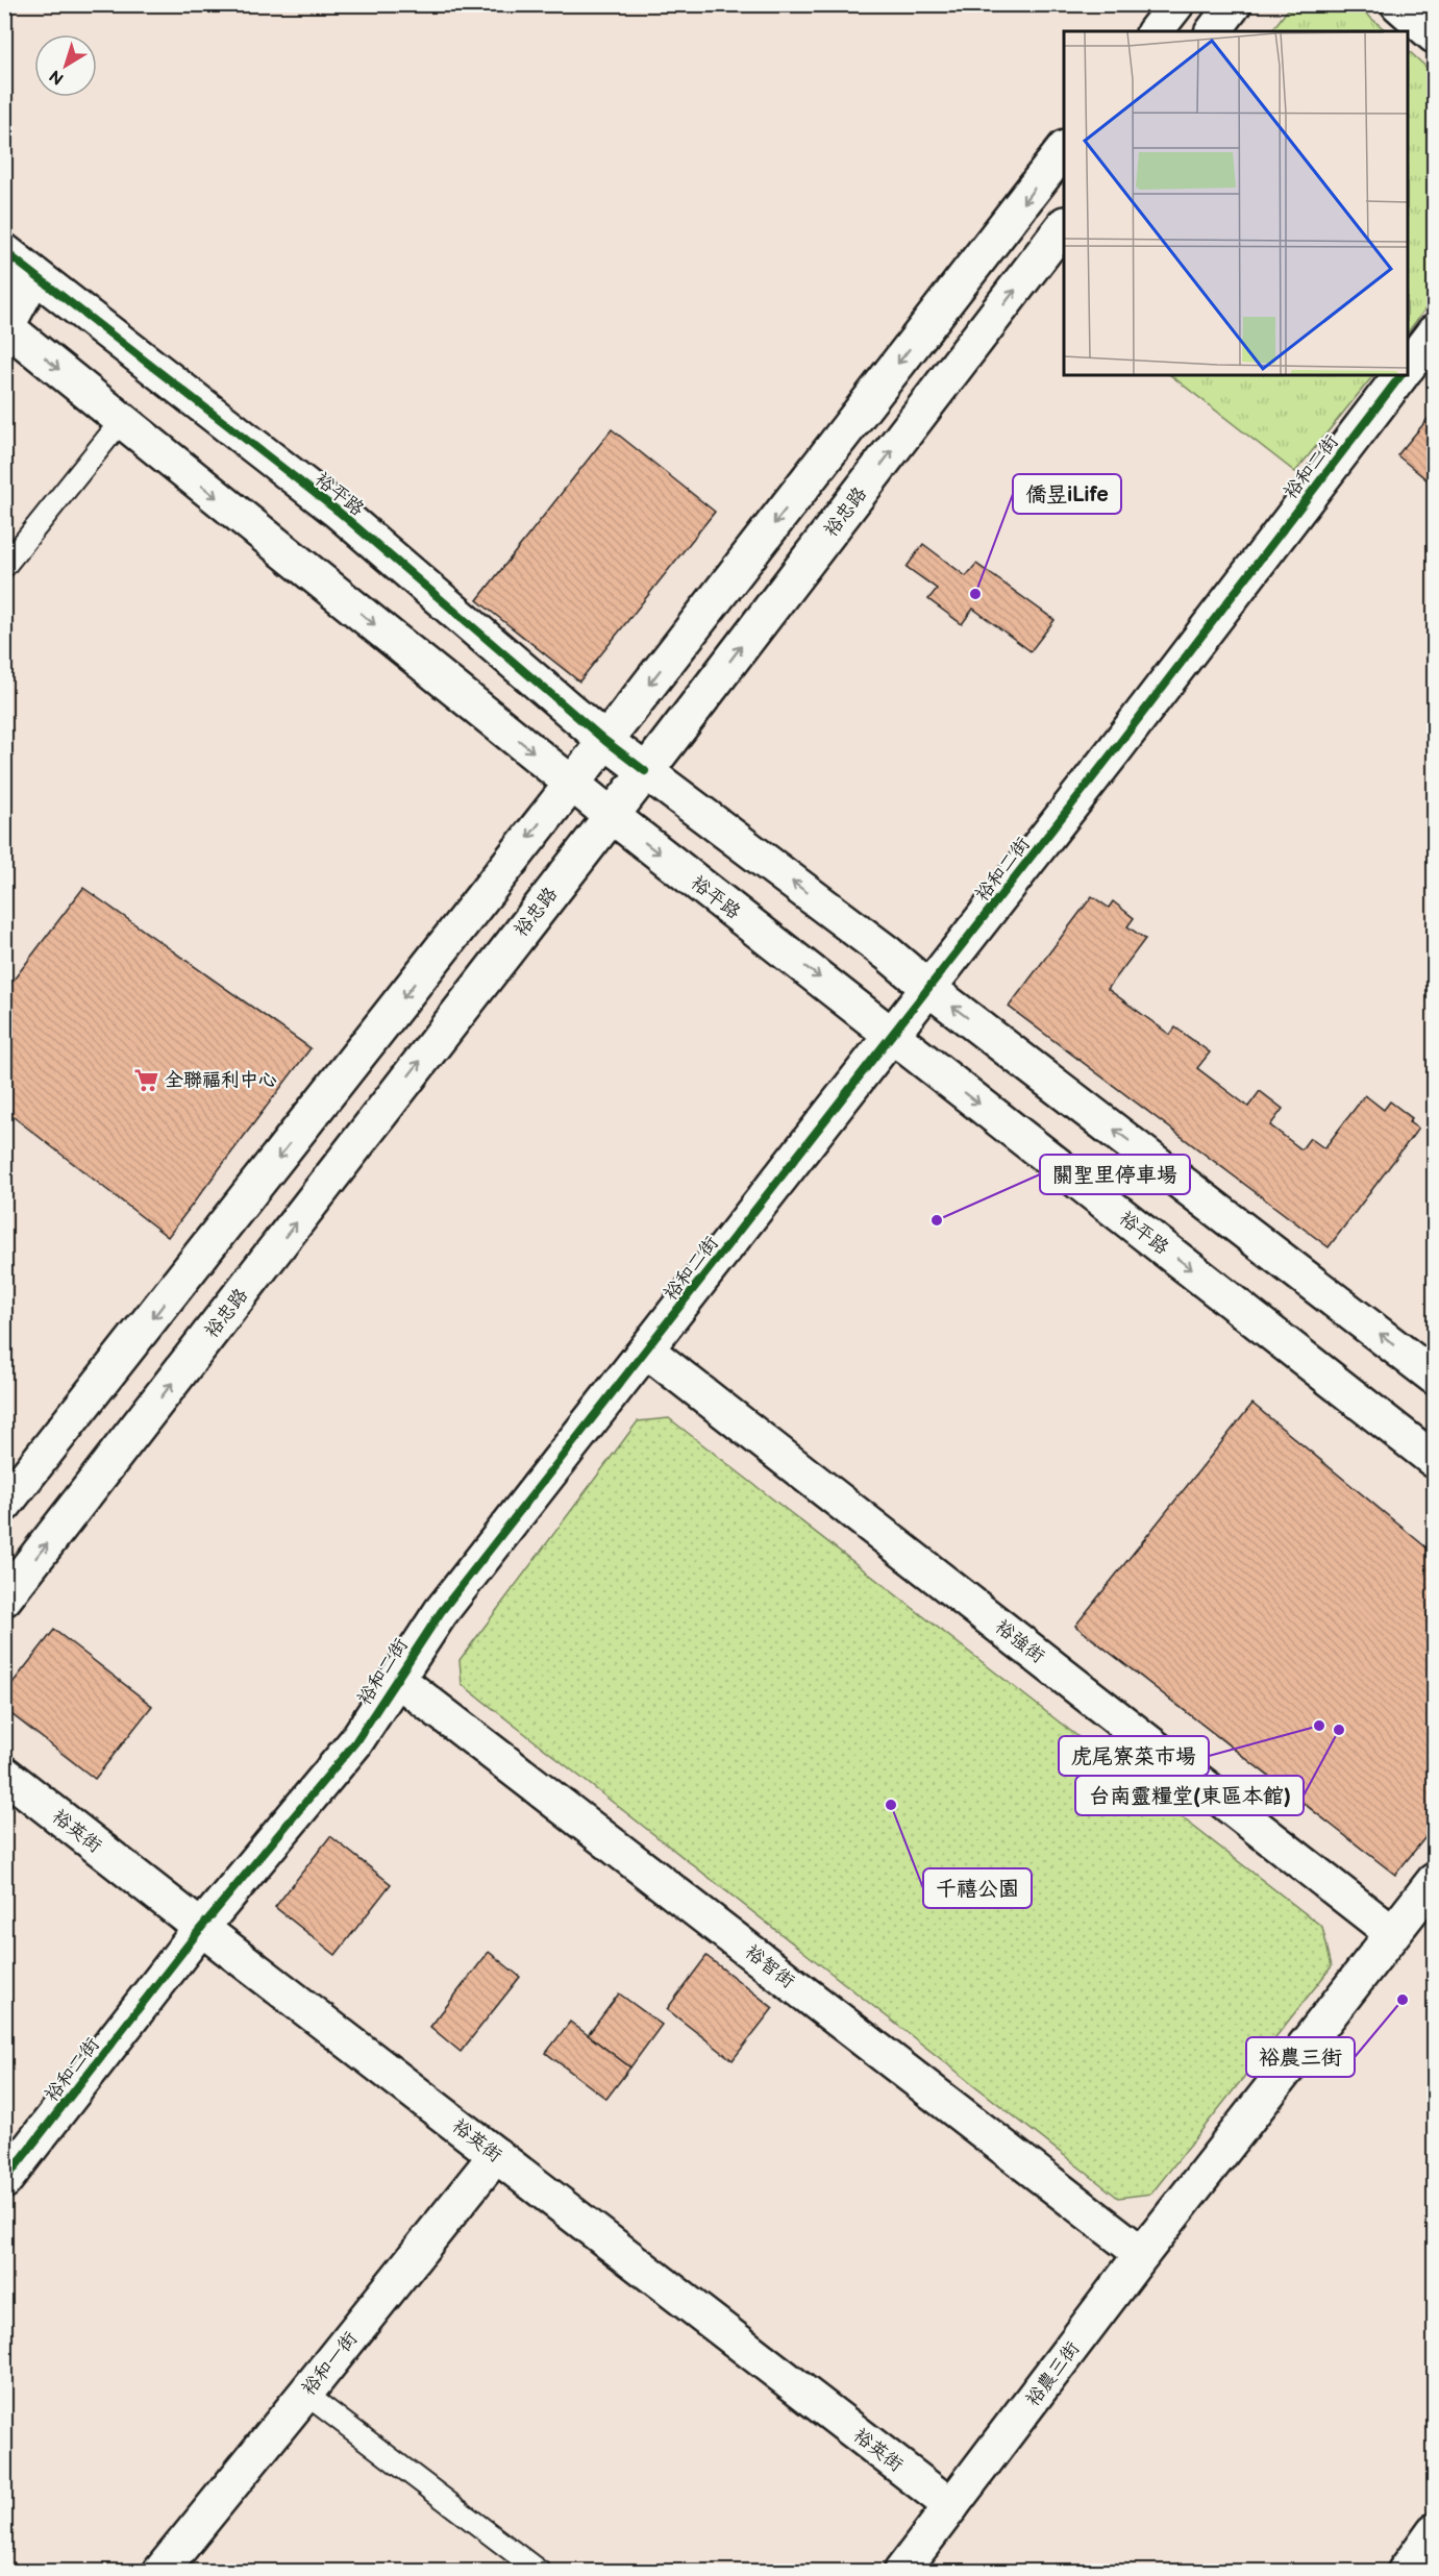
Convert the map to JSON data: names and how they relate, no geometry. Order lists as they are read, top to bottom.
{
  "streets": {
    "street": [
      "裕和二街",
      "裕平路",
      "裕忠路",
      "裕強街",
      "裕英街",
      "裕智街",
      "裕和一街",
      "裕農三街"
    ]
  },
  "crossings": [
    ["裕和二街", "裕平路"],
    ["裕和二街", "裕強街"],
    ["裕和二街", "裕英街"],
    ["裕和二街", "裕智街"],
    ["裕平路", "裕忠路"],
    ["裕強街", "裕農三街"],
    ["裕英街", "裕和一街"],
    ["裕英街", "裕農三街"],
    ["裕智街", "裕農三街"]
  ],
  "places": {
    "other": [
      "僑昱iLife",
      "關聖里停車場",
      "虎尾寮菜市場",
      "台南靈糧堂(東區本館)",
      "千禧公園",
      "裕農三街"
    ],
    "supermarket": ["全聯福利中心"]
  },
  "north": "bottom left"
}
